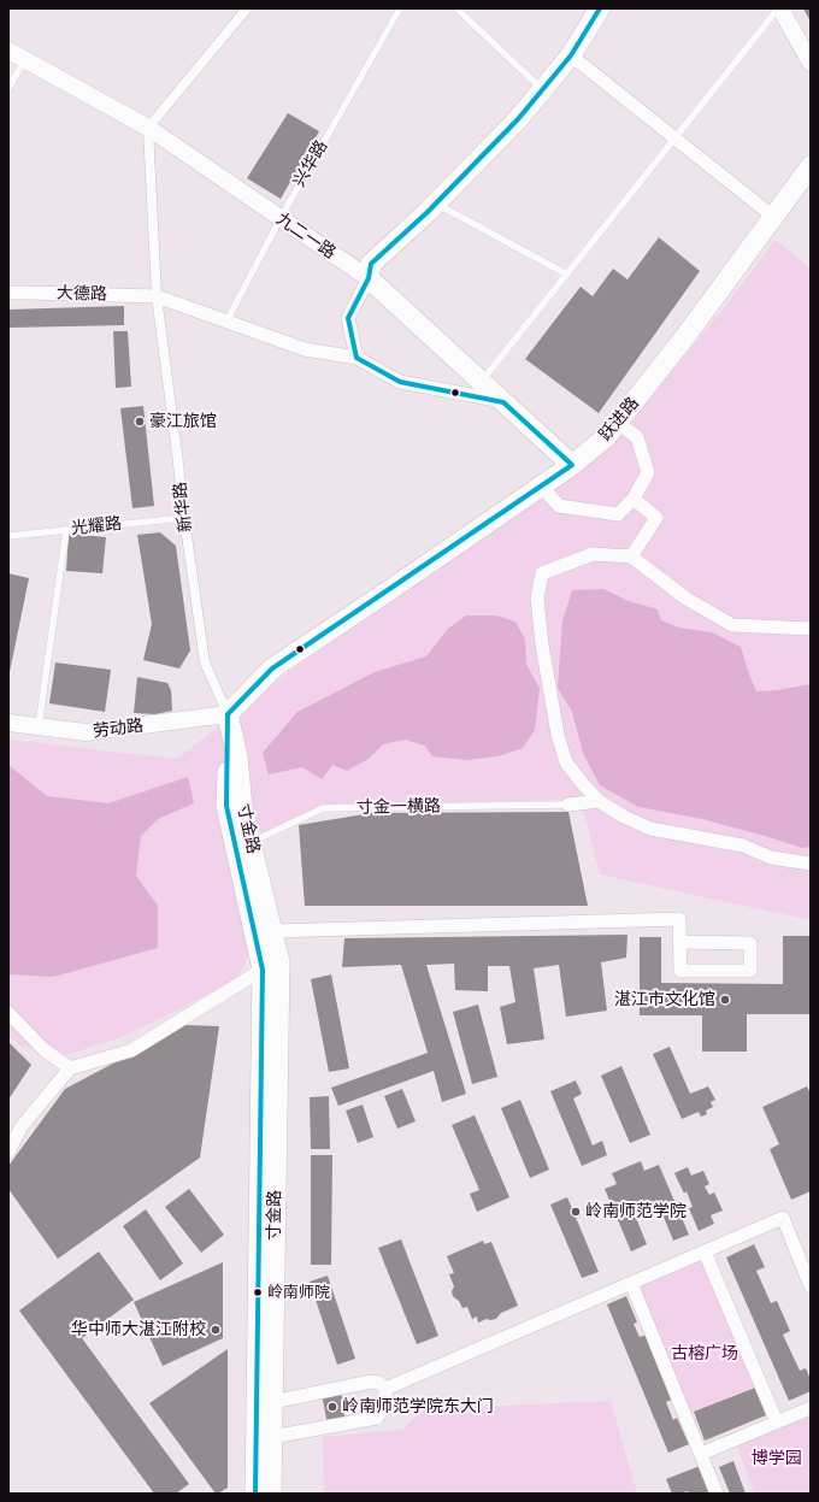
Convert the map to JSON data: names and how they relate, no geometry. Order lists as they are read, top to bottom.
{
  "streets": {
    "main road": ["九二一路", "跃进路", "寸金路"],
    "street": ["大德路", "新华路", "劳动路"],
    "lane": ["兴华路", "光耀路", "寸金一横路"]
  },
  "crossings": [
    ["兴华路", "九二一路"],
    ["兴华路", "大德路"],
    ["九二一路", "大德路"],
    ["九二一路", "跃进路"],
    ["九二一路", "新华路"],
    ["大德路", "新华路"],
    ["跃进路", "新华路"],
    ["跃进路", "劳动路"],
    ["跃进路", "寸金路"],
    ["新华路", "光耀路"],
    ["新华路", "劳动路"],
    ["新华路", "寸金路"],
    ["劳动路", "寸金路"],
    ["寸金一横路", "寸金路"]
  ],
  "parks": ["古榕广场", "博学园"],
  "places": [
    "豪江旅馆",
    "湛江市文化馆",
    "岭南师范学院",
    "岭南师院",
    "华中师大湛江附校",
    "岭南师范学院东大门"
  ]
}
